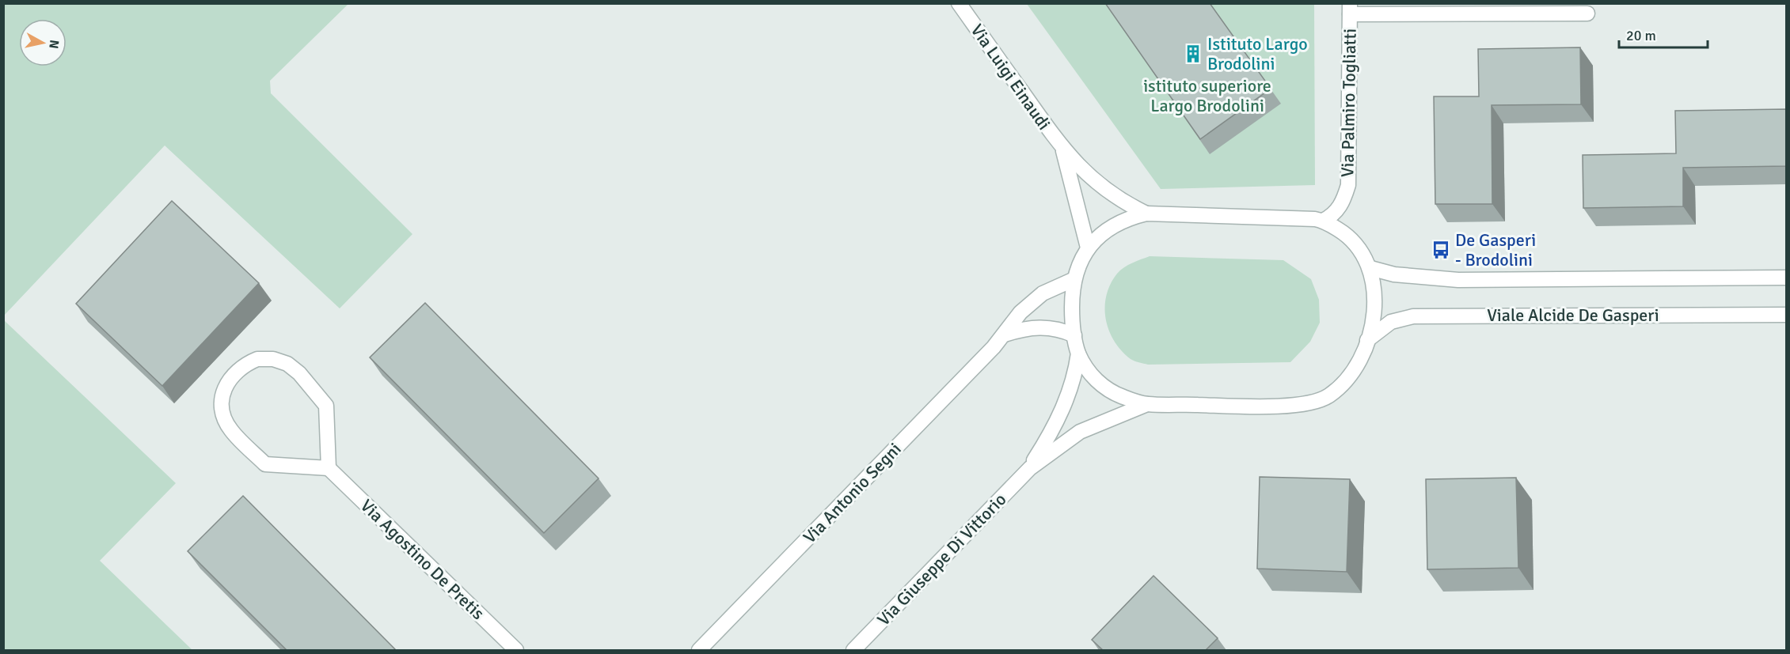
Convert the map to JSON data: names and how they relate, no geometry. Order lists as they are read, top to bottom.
{
  "streets": {
    "street": [
      "Via Luigi Einaudi",
      "Via Palmiro Togliatti",
      "Viale Alcide De Gasperi",
      "Via Antonio Segni",
      "Via Agostino De Pretis",
      "Via Giuseppe Di Vittorio"
    ]
  },
  "parks": ["istituto superiore Largo Brodolini"],
  "places": {
    "building": ["Istituto Largo Brodolini"],
    "bus stop": ["De Gasperi - Brodolini"]
  },
  "scale_bar": "20 m",
  "north": "right"
}
